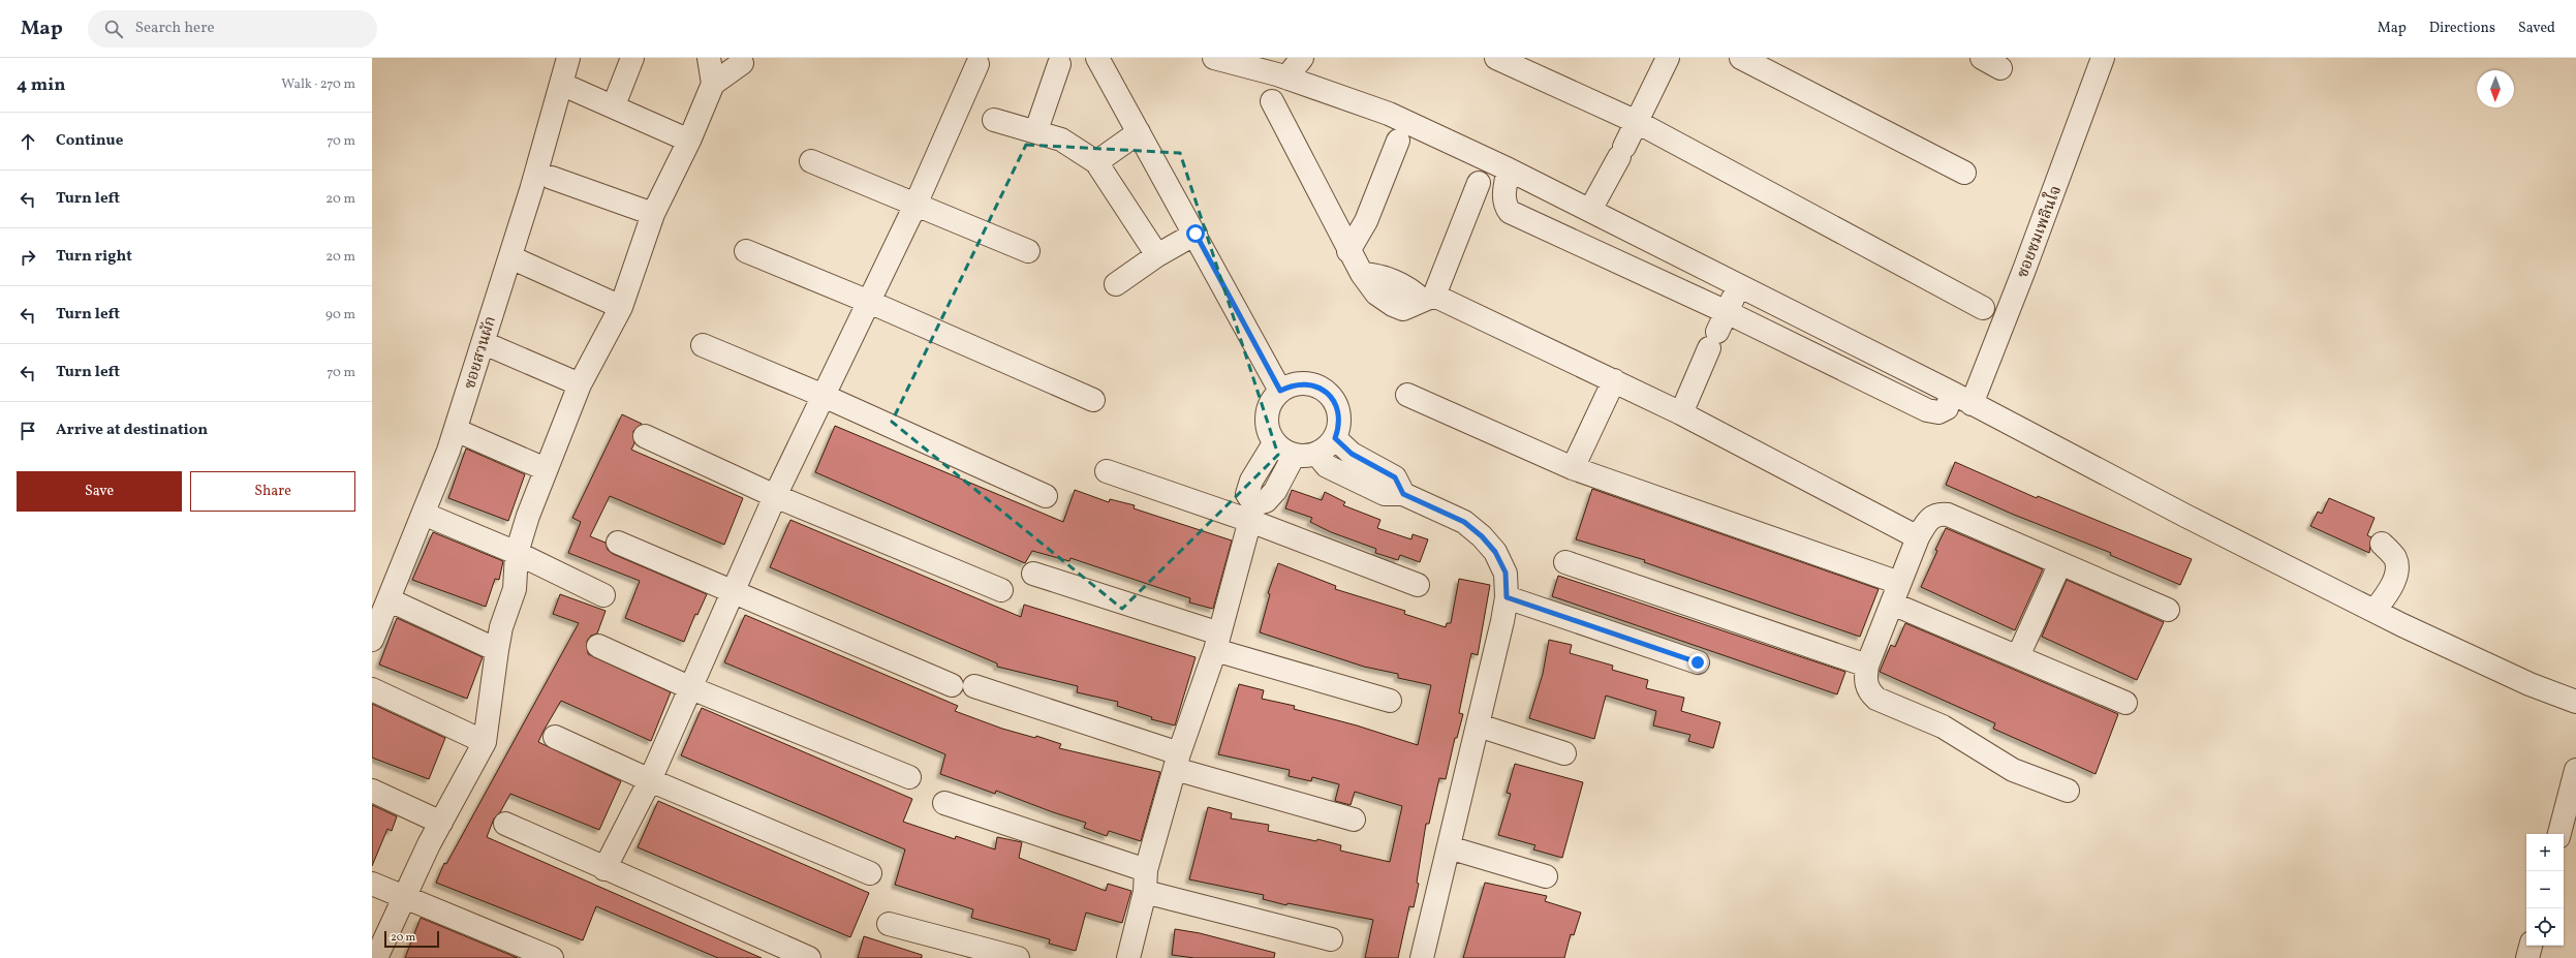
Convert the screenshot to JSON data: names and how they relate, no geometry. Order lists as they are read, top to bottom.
{
  "streets": {
    "street": ["ซอยชมเพลินใจ", "ซอยสวนผัก"]
  },
  "scale_bar": "20 m",
  "north": "bottom",
  "page": {
    "header": "Map",
    "search": "Search here",
    "nav": ["Map", "Directions", "Saved"],
    "heading": ["4 min", "Walk · 270 m"],
    "list": [
      ["Continue", "70 m"],
      ["Turn left", "20 m"],
      ["Turn right", "20 m"],
      ["Turn left", "90 m"],
      ["Turn left", "70 m"],
      "Arrive at destination"
    ],
    "buttons": ["Save", "Share"],
    "map_buttons": ["+", "−"],
    "scale": "20 m"
  }
}
